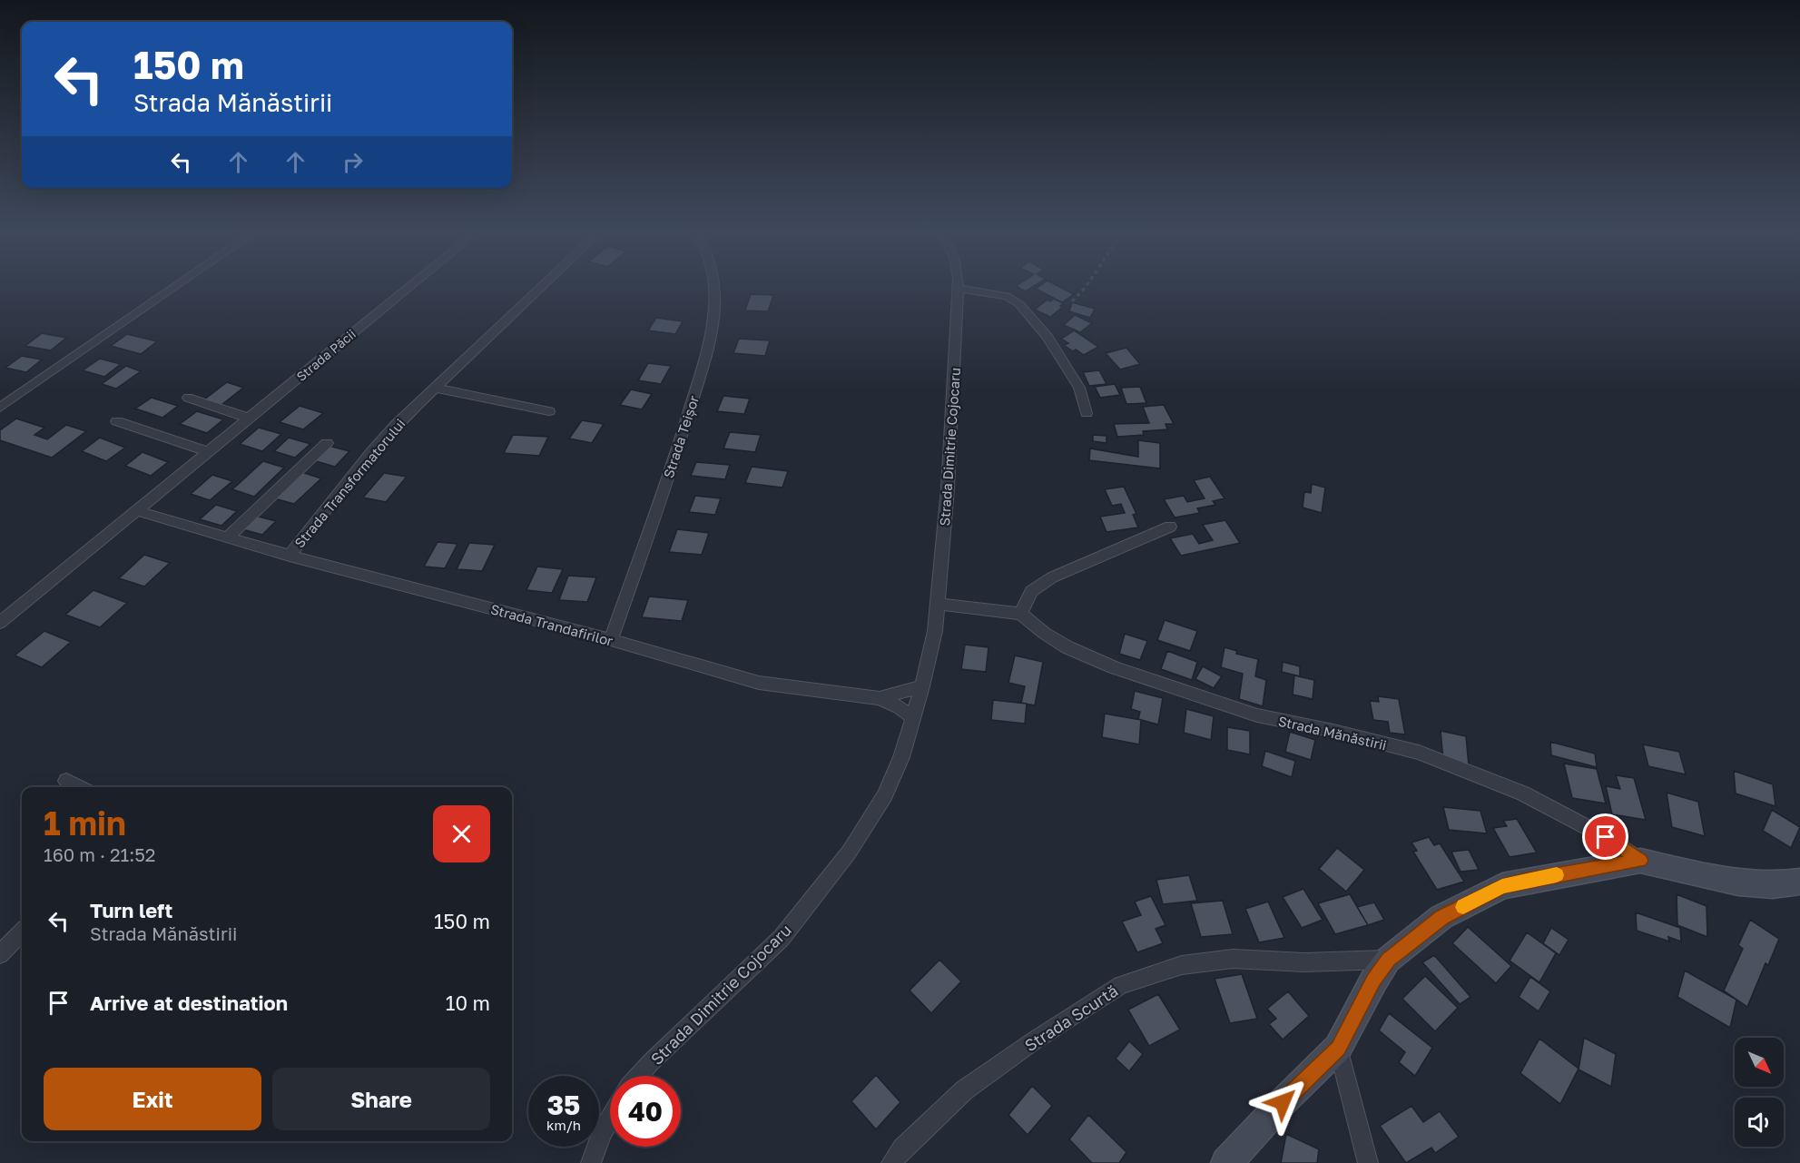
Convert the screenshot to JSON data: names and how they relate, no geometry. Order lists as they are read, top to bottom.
{
  "streets": {
    "street": [
      "Strada Păcii",
      "Strada Teișor",
      "Strada Dimitrie Cojocaru",
      "Strada Transformatorului",
      "Strada Trandafirilor",
      "Strada Mănăstirii",
      "Strada Scurtă"
    ]
  },
  "crossings": [
    ["Strada Păcii", "Strada Trandafirilor"],
    ["Strada Teișor", "Strada Trandafirilor"],
    ["Strada Dimitrie Cojocaru", "Strada Trandafirilor"],
    ["Strada Transformatorului", "Strada Trandafirilor"],
    ["Strada Mănăstirii", "Strada Scurtă"]
  ],
  "north": "bottom right",
  "page": {
    "turn": ["150 m", "Strada Mănăstirii"],
    "heading": ["1 min", "160 m · 21:52"],
    "list": [
      {
        "name": "Turn left",
        "note": "Strada Mănăstirii",
        "value": "150 m"
      },
      {
        "name": "Arrive at destination",
        "value": "10 m"
      }
    ],
    "buttons": ["Exit", "Share"],
    "speed": "35 km/h",
    "limit": "40"
  }
}
